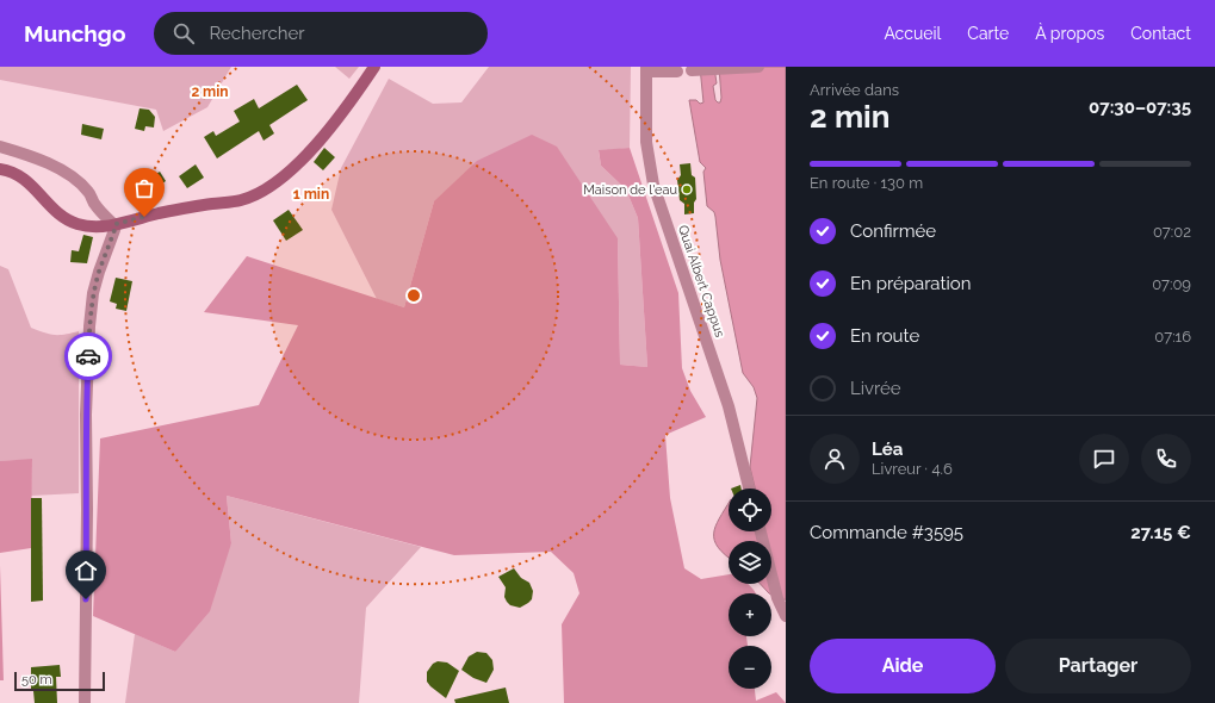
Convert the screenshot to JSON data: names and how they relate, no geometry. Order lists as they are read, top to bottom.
{
  "streets": {
    "street": ["Quai Albert Cappus"]
  },
  "places": ["Maison de l'eau"],
  "scale_bar": "50 m",
  "page": {
    "header": "Munchgo",
    "search": "Rechercher",
    "nav": [
      "Accueil",
      "Carte",
      "À propos",
      "Contact"
    ],
    "heading": ["2 min", "Arrivée dans", "07:30–07:35"],
    "panel": [
      "Léa",
      "Livreur · 4.6",
      "Commande #3595",
      "27.15 €"
    ],
    "bar": "En route · 130 m",
    "list": [
      ["Confirmée", "07:02"],
      ["En préparation", "07:09"],
      ["En route", "07:16"],
      "Livrée"
    ],
    "map_buttons": ["+", "−"],
    "buttons": ["Aide", "Partager"],
    "scale": "50 m"
  },
  "rings": ["2 min", "1 min"]
}
